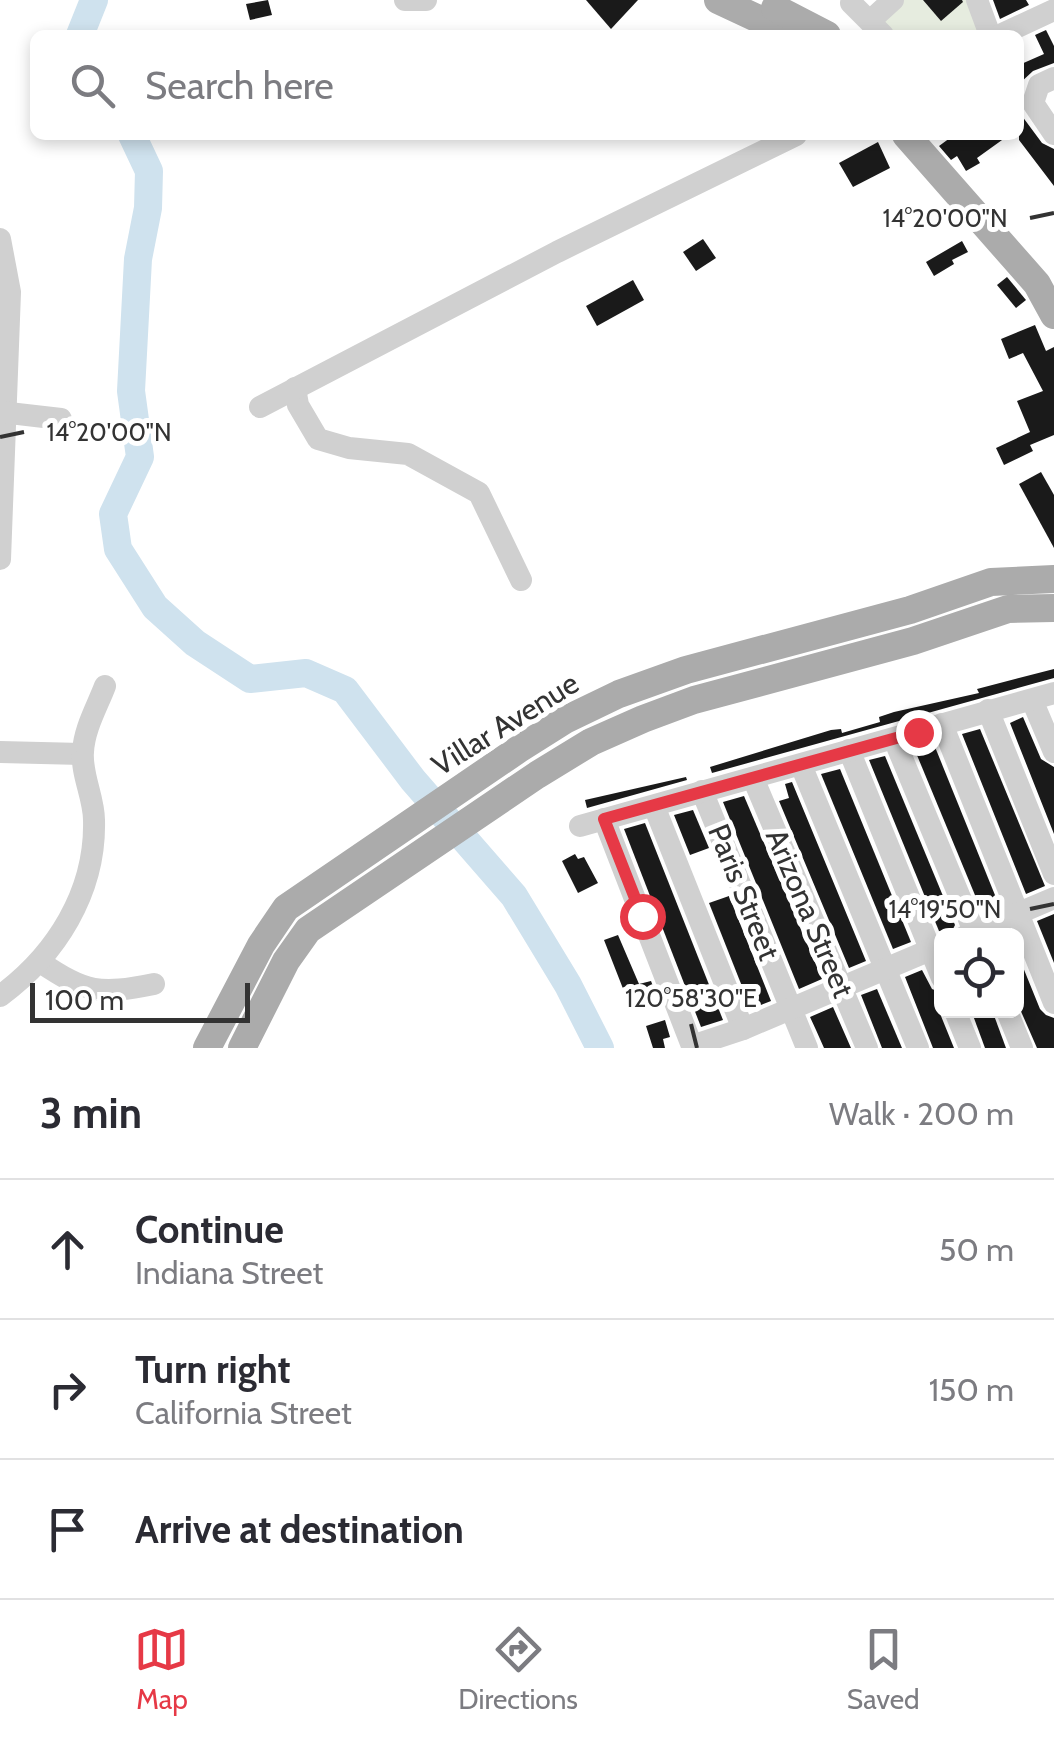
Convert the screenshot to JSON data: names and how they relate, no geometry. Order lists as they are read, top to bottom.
{
  "streets": {
    "main road": ["Villar Avenue"],
    "street": ["Paris Street", "Arizona Street"]
  },
  "scale_bar": "100 m",
  "page": {
    "search": "Search here",
    "scale": "100 m",
    "heading": ["3 min", "Walk · 200 m"],
    "list": [
      ["Continue", "Indiana Street", "50 m"],
      ["Turn right", "California Street", "150 m"],
      "Arrive at destination"
    ],
    "nav": ["Map", "Directions", "Saved"]
  },
  "coordinates": ["14°20'00\"N", "14°19'50\"N", "120°58'30\"E"]
}
